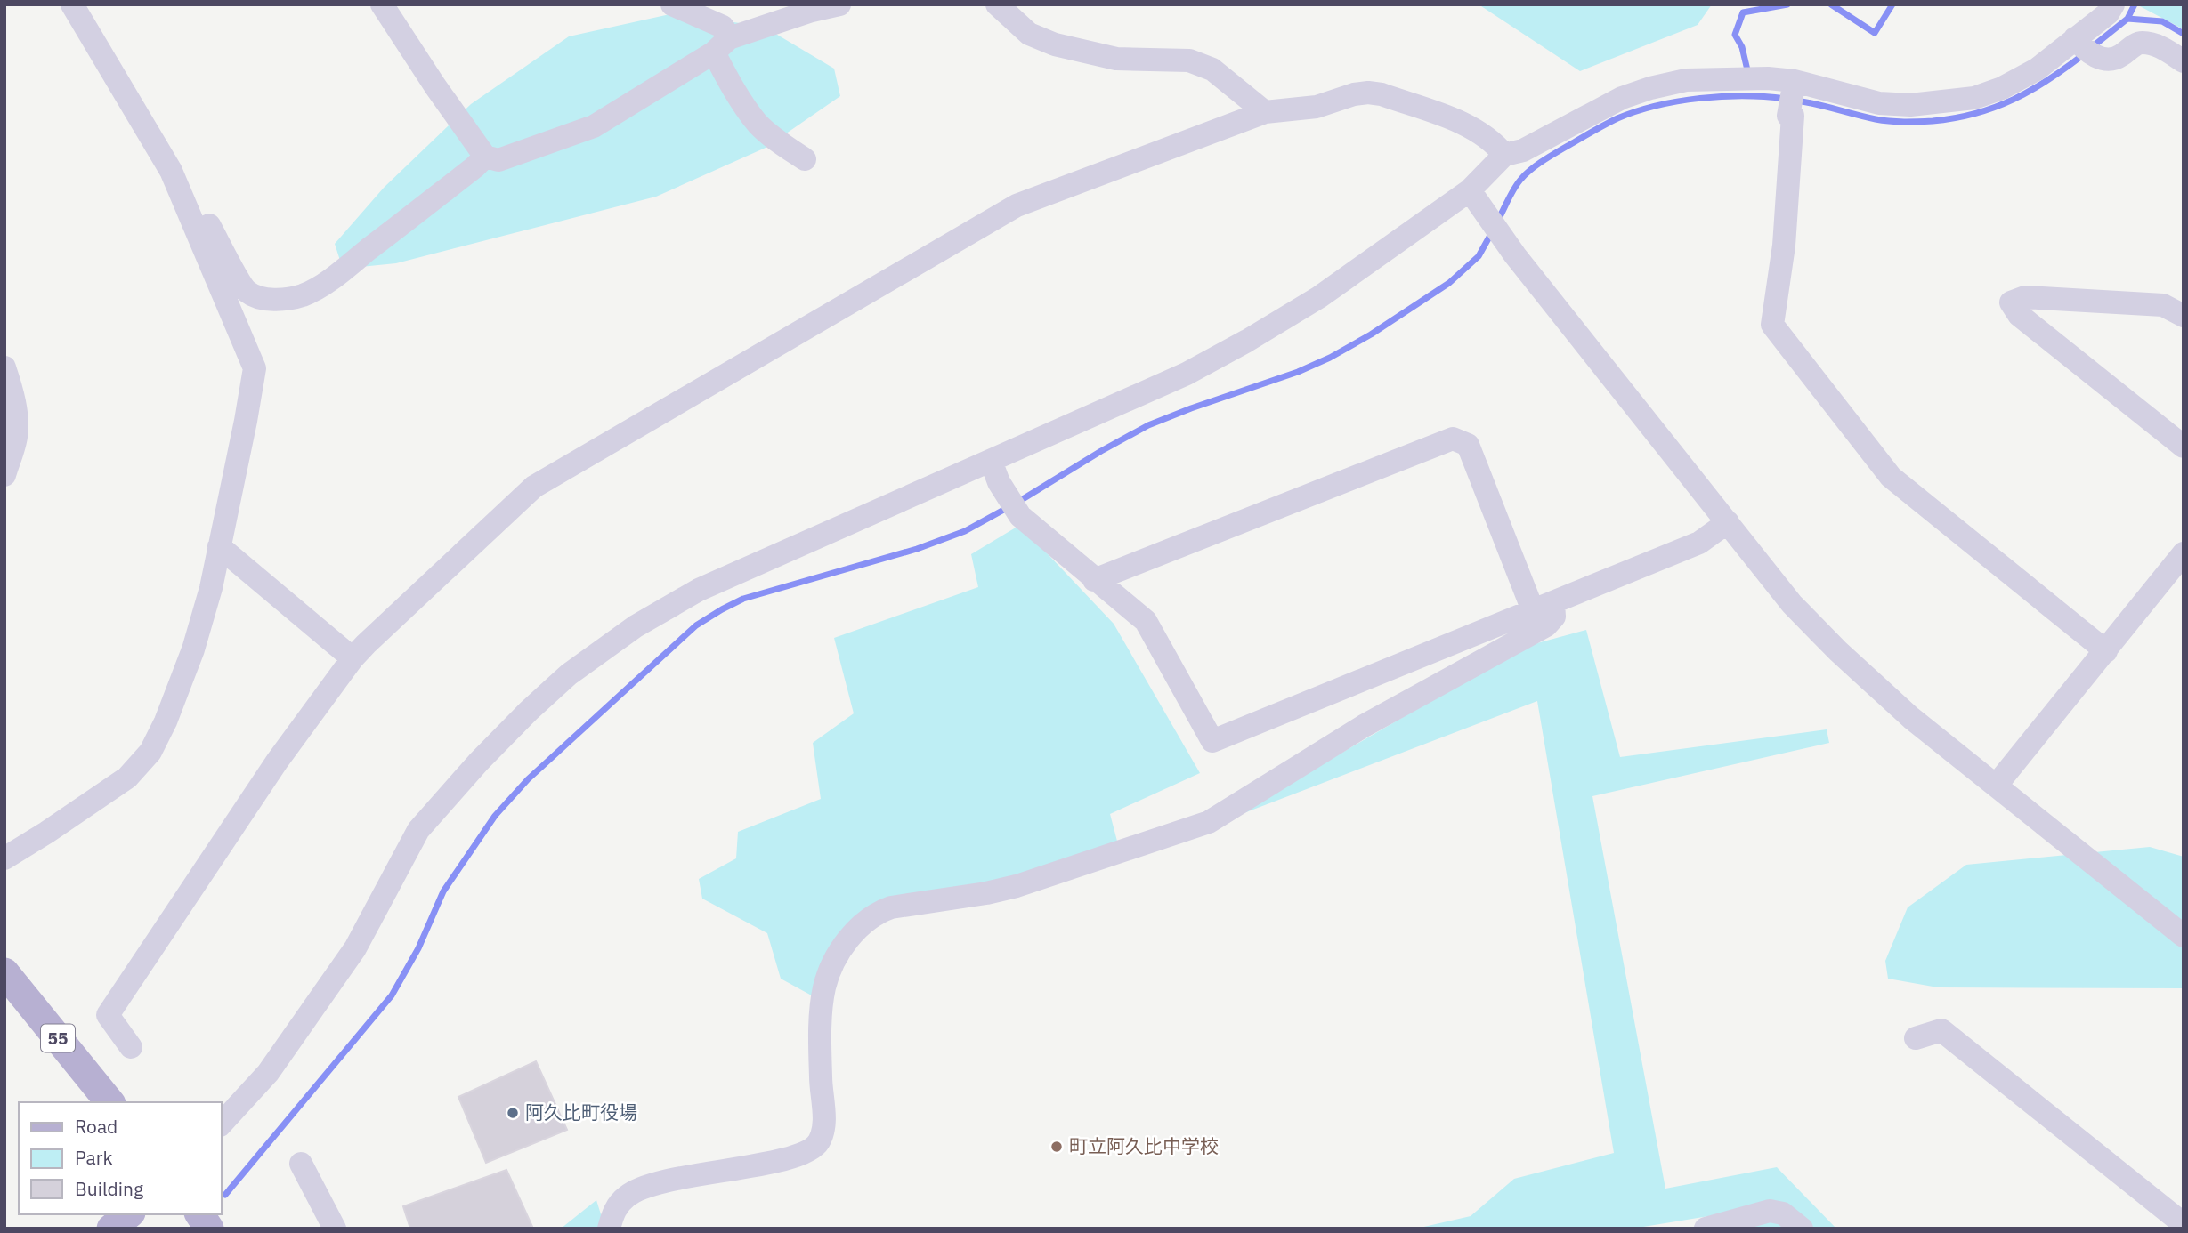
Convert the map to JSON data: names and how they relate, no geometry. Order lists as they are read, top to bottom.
{
  "streets": {
    "main road": ["55"]
  },
  "places": ["阿久比町役場", "町立阿久比中学校"],
  "legend": ["Road", "Park", "Building"]
}
